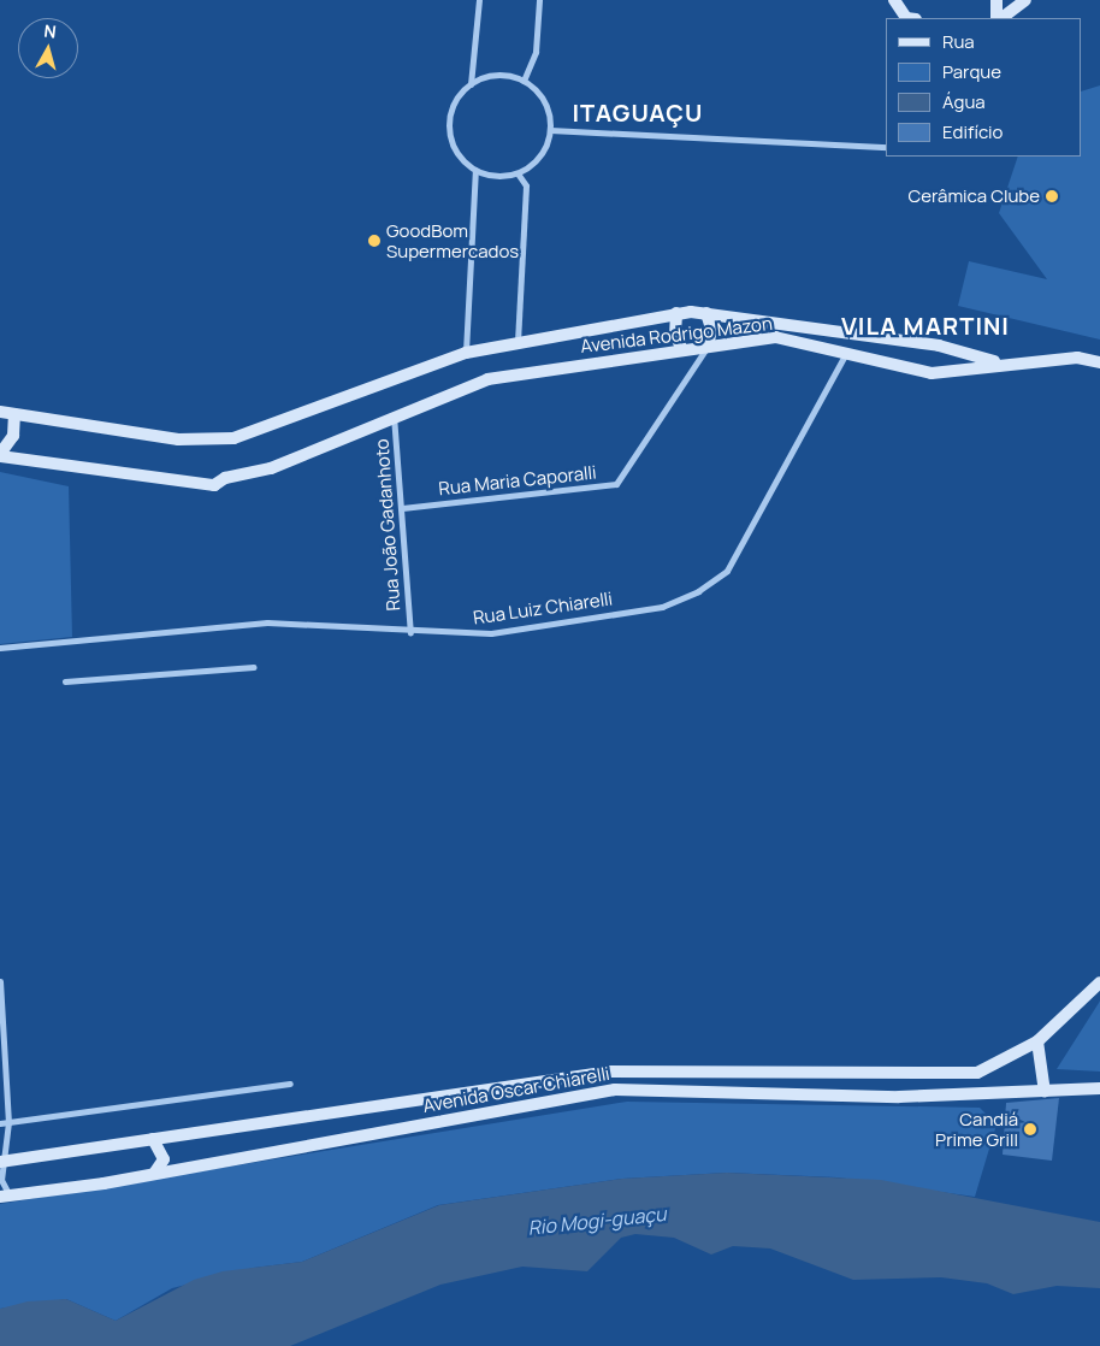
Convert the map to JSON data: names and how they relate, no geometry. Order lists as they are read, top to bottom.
{
  "streets": {
    "street": [
      "Avenida Rodrigo Mazon",
      "Rua Maria Caporalli",
      "Rua João Gadanhoto",
      "Rua Luiz Chiarelli",
      "Avenida Oscar Chiarelli"
    ]
  },
  "crossings": [
    ["Avenida Rodrigo Mazon", "Rua Maria Caporalli"],
    ["Avenida Rodrigo Mazon", "Rua João Gadanhoto"],
    ["Avenida Rodrigo Mazon", "Rua Luiz Chiarelli"],
    ["Rua Maria Caporalli", "Rua João Gadanhoto"],
    ["Rua João Gadanhoto", "Rua Luiz Chiarelli"]
  ],
  "districts": ["ITAGUAÇU", "VILA MARTINI"],
  "water": ["Rio Mogi-guaçu"],
  "places": ["Cerâmica Clube", "GoodBom Supermercados", "Candiá Prime Grill"],
  "legend": [
    "Rua",
    "Parque",
    "Água",
    "Edifício"
  ],
  "north": "top"
}
